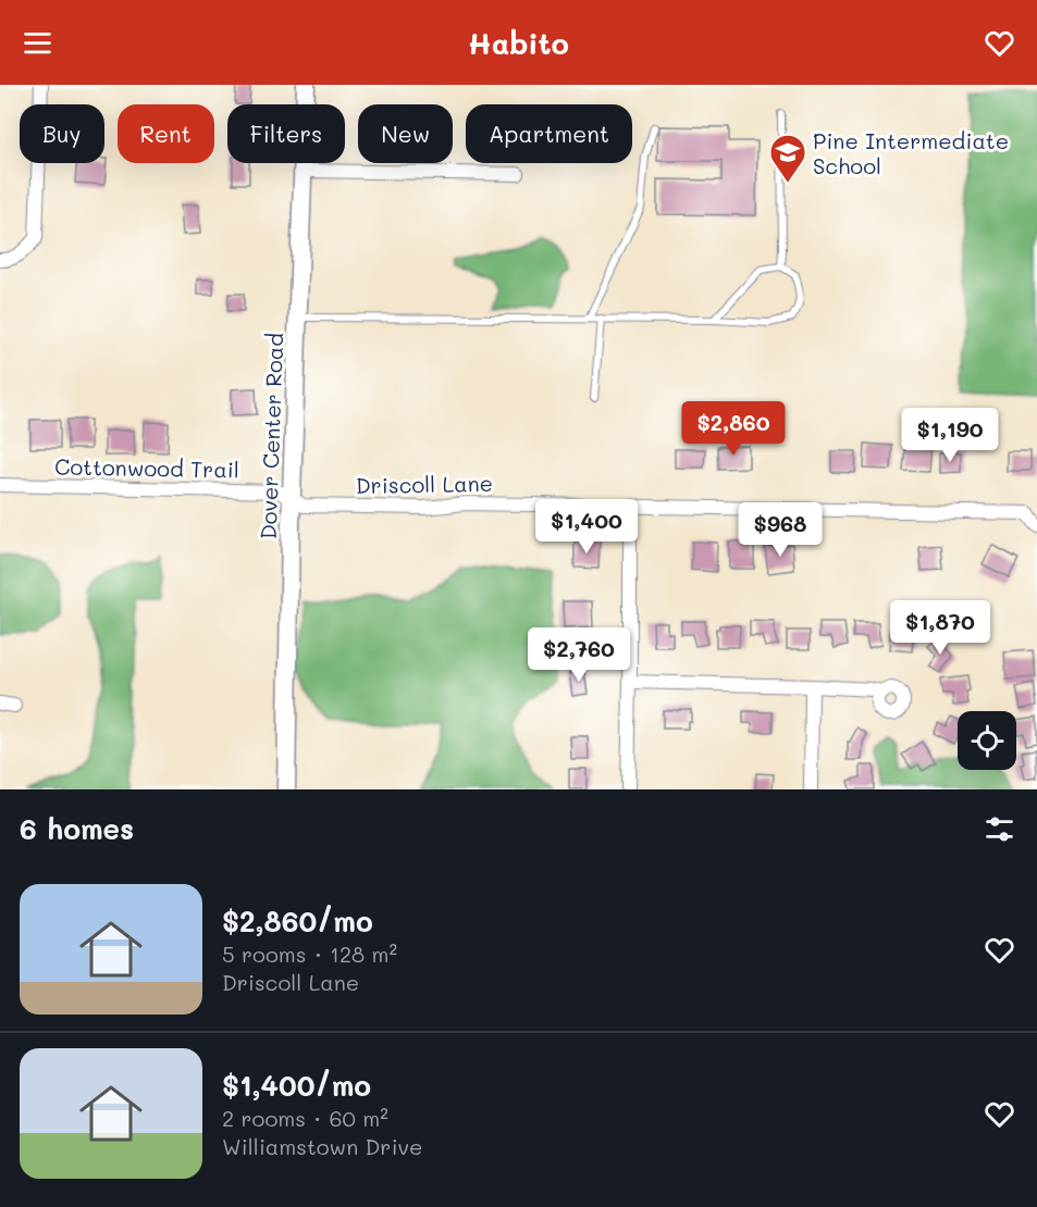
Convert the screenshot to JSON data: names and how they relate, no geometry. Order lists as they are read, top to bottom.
{
  "streets": {
    "street": ["Dover Center Road", "Cottonwood Trail", "Driscoll Lane"]
  },
  "crossings": [
    ["Dover Center Road", "Cottonwood Trail"],
    ["Dover Center Road", "Driscoll Lane"],
    ["Cottonwood Trail", "Driscoll Lane"]
  ],
  "places": {
    "school or university": ["Pine Intermediate School"]
  },
  "page": {
    "header": "Habito",
    "chip": [
      "Buy",
      "Rent",
      "Filters",
      "New",
      "Apartment"
    ],
    "price": [
      "$2,860",
      "$1,190",
      "$1,400",
      "$968",
      "$1,870",
      "$2,760"
    ],
    "heading": "6 homes",
    "list": [
      {
        "name": "$2,860/mo",
        "note": "5 rooms · 128 m² · Driscoll Lane"
      },
      {
        "name": "$1,400/mo",
        "note": "2 rooms · 60 m² · Williamstown Drive"
      }
    ]
  }
}
